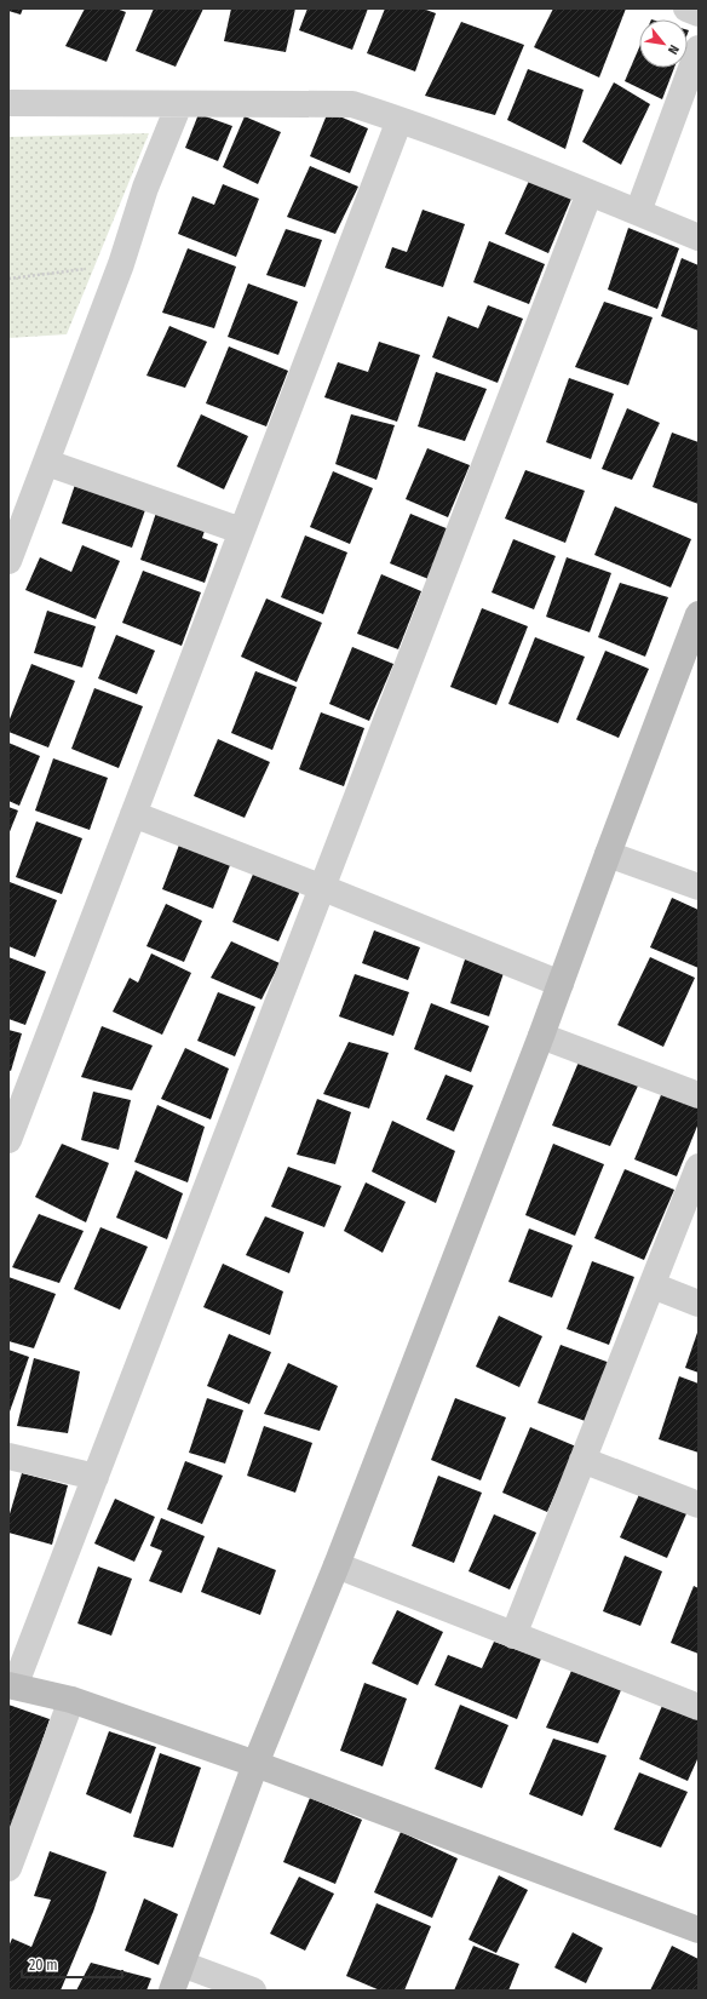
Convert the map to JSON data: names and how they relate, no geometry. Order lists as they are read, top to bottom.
{
  "scale_bar": "20 m",
  "north": "bottom right"
}
